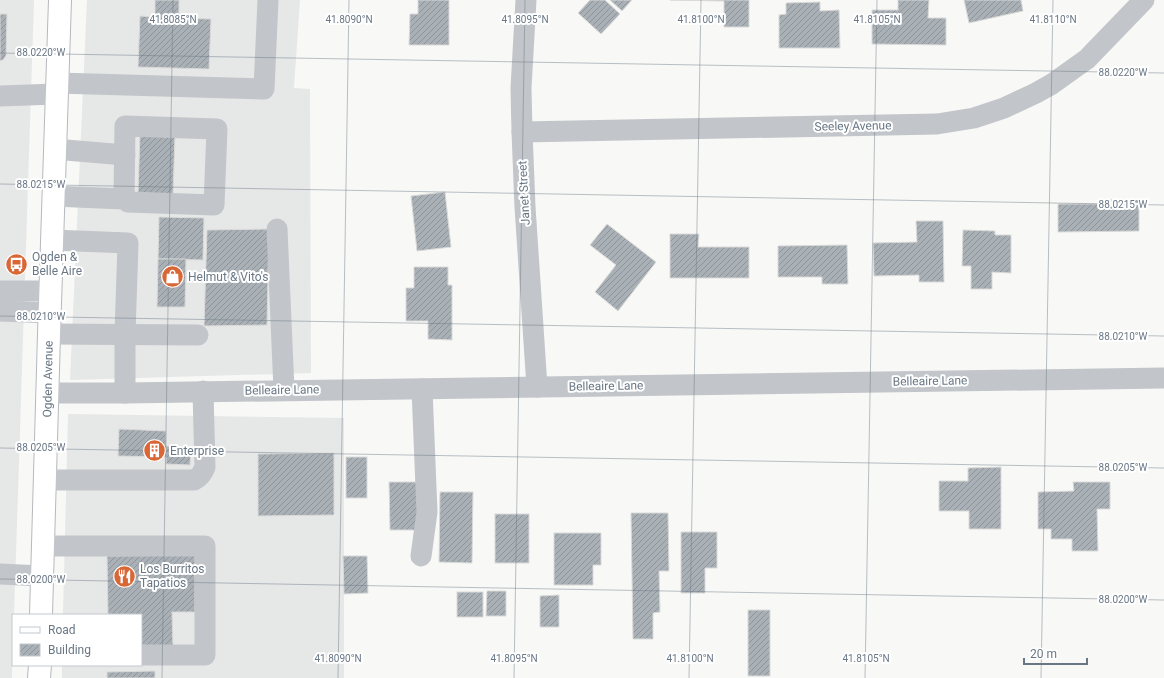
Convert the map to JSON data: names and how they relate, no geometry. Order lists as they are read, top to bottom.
{
  "streets": {
    "main road": ["Ogden Avenue"],
    "street": ["Seeley Avenue", "Janet Street", "Belleaire Lane"]
  },
  "crossings": [
    ["Seeley Avenue", "Janet Street"],
    ["Janet Street", "Belleaire Lane"],
    ["Ogden Avenue", "Belleaire Lane"]
  ],
  "places": {
    "bus stop": ["Ogden & Belle Aire"],
    "shop": ["Helmut & Vito's"],
    "building": ["Enterprise"],
    "restaurant": ["Los Burritos Tapatios"]
  },
  "legend": ["Road", "Building"],
  "scale_bar": "20 m",
  "coordinates": [
    "41.8085°N",
    "41.8090°N",
    "41.8095°N",
    "41.8100°N",
    "41.8105°N",
    "41.8110°N",
    "88.0220°W",
    "88.0215°W",
    "88.0210°W",
    "88.0205°W",
    "88.0200°W"
  ]
}
